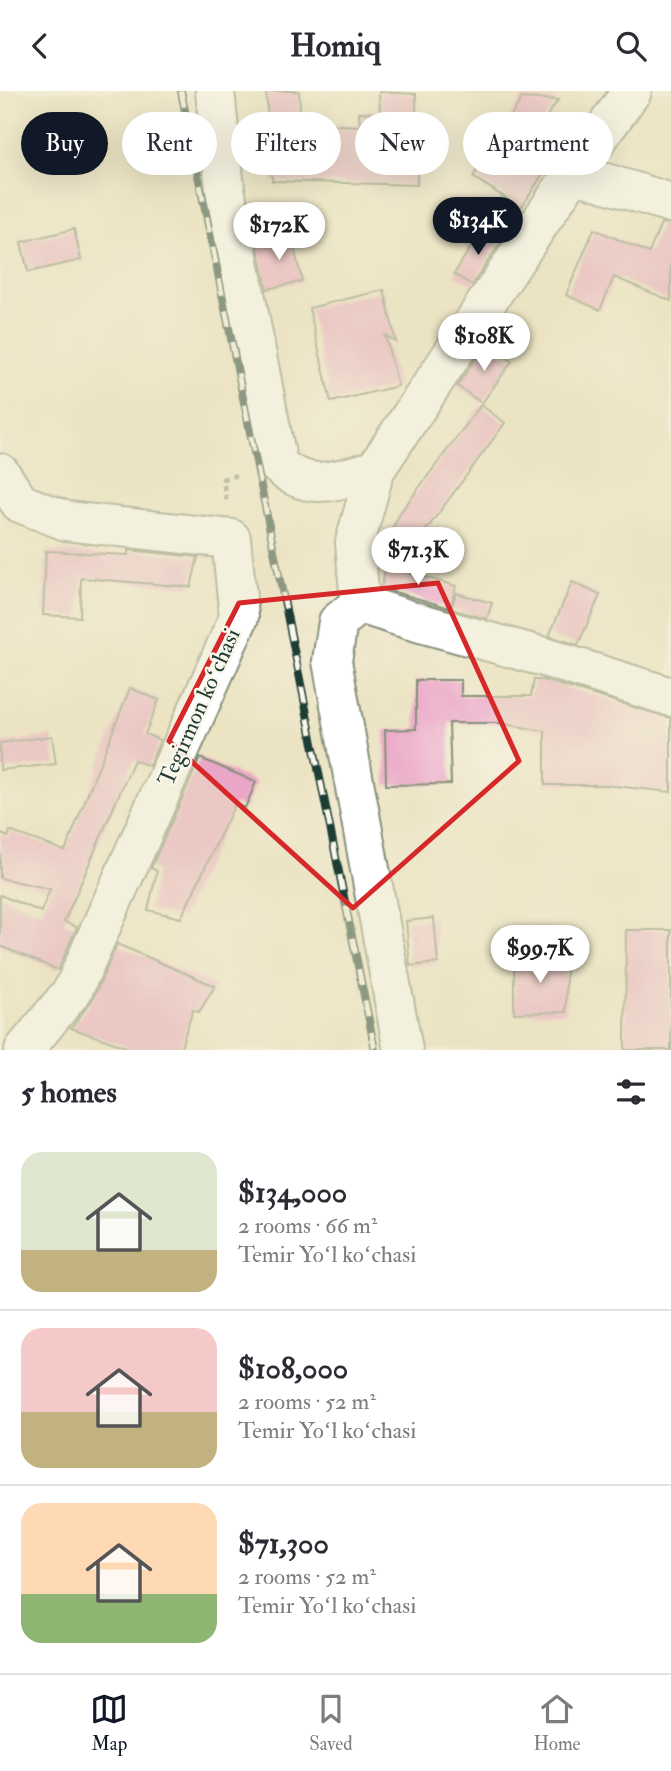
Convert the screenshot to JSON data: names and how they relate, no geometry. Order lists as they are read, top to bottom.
{
  "streets": {
    "street": ["Tegirmon koʻchasi"]
  },
  "page": {
    "header": "Homiq",
    "chip": [
      "Buy",
      "Rent",
      "Filters",
      "New",
      "Apartment"
    ],
    "price": [
      "$134K",
      "$172K",
      "$108K",
      "$71.3K",
      "$99.7K"
    ],
    "heading": "5 homes",
    "list": [
      {
        "name": "$134,000",
        "note": "2 rooms · 66 m² · Temir Yoʻl koʻchasi"
      },
      {
        "name": "$108,000",
        "note": "2 rooms · 52 m² · Temir Yoʻl koʻchasi"
      },
      {
        "name": "$71,300",
        "note": "2 rooms · 52 m² · Temir Yoʻl koʻchasi"
      }
    ],
    "tabs": ["Map", "Saved", "Home"]
  }
}
